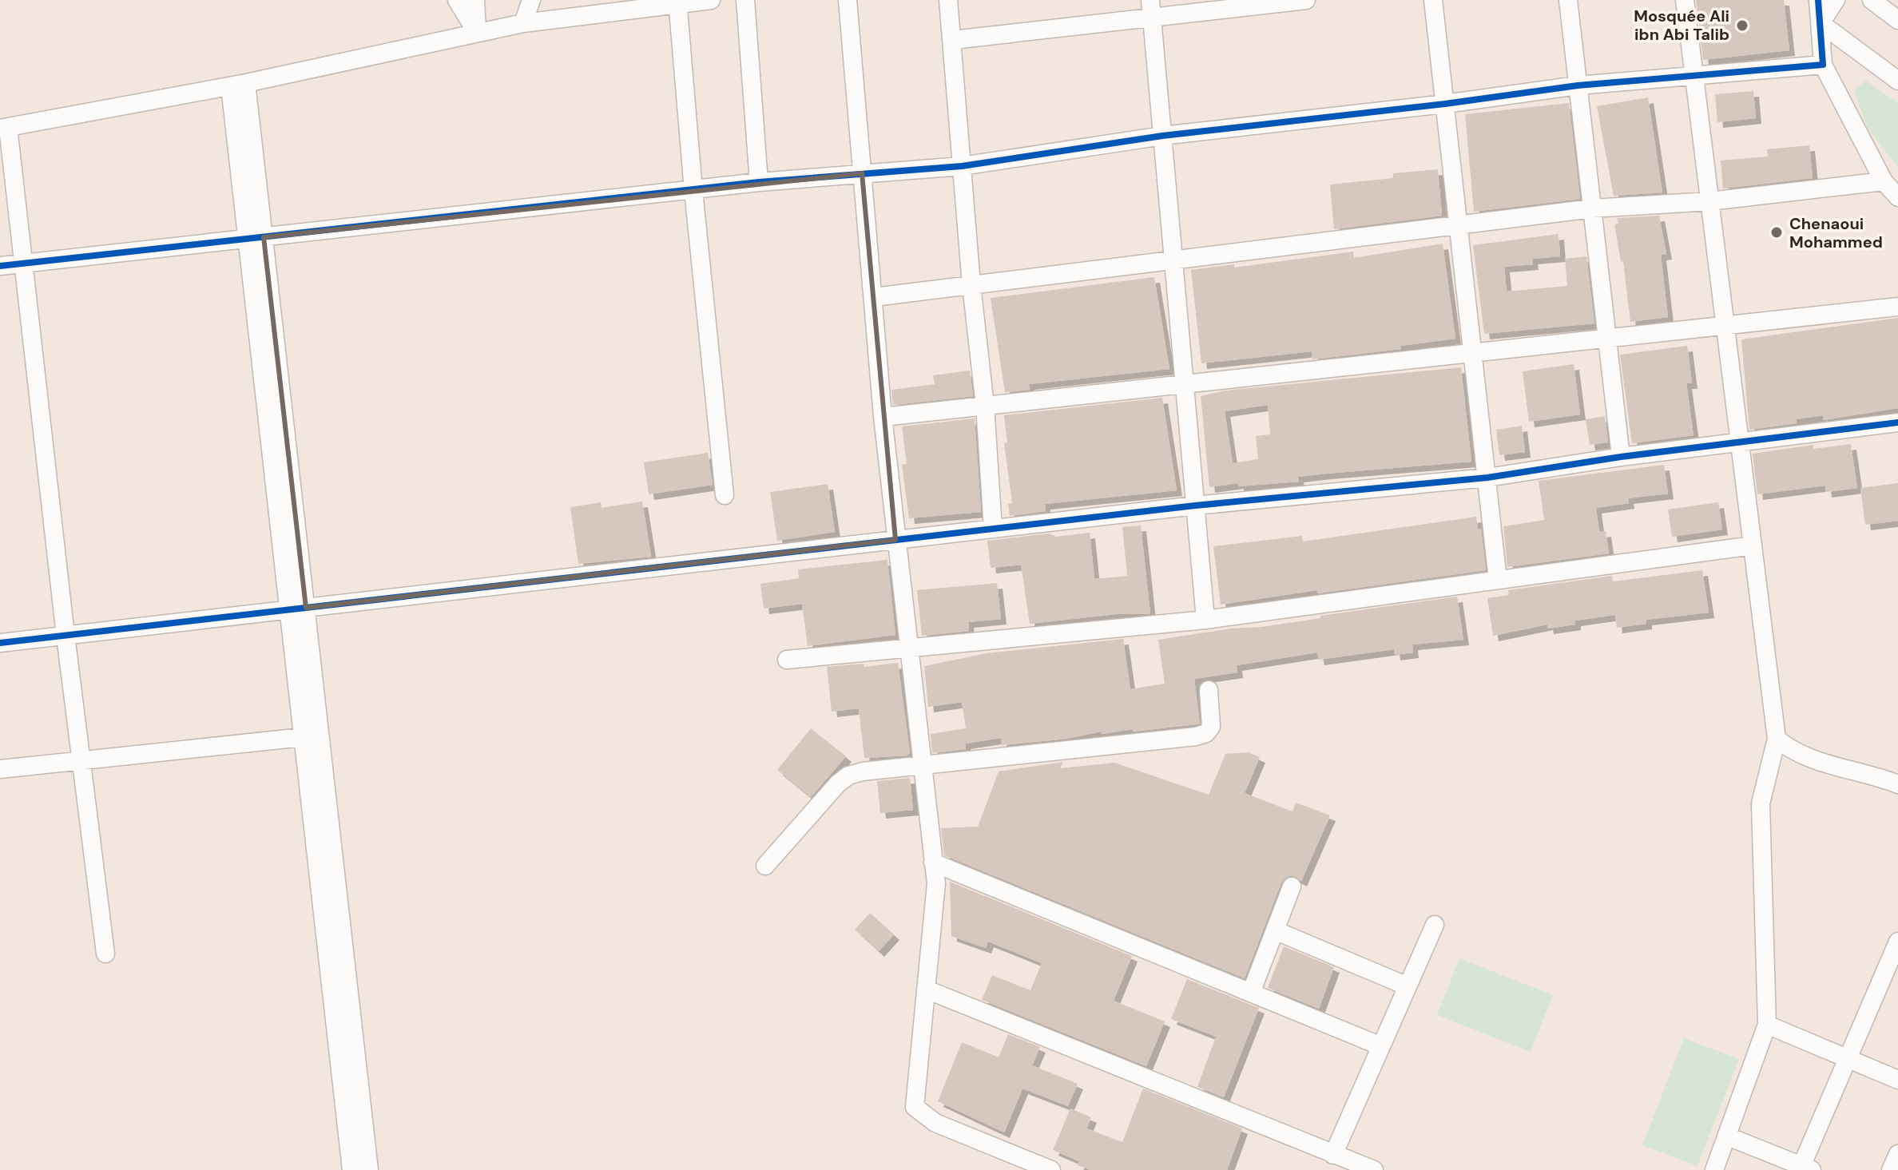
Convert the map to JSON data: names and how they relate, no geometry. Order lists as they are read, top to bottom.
{
  "places": ["Mosquée Ali ibn Abi Talib", "Chenaoui Mohammed"]
}
